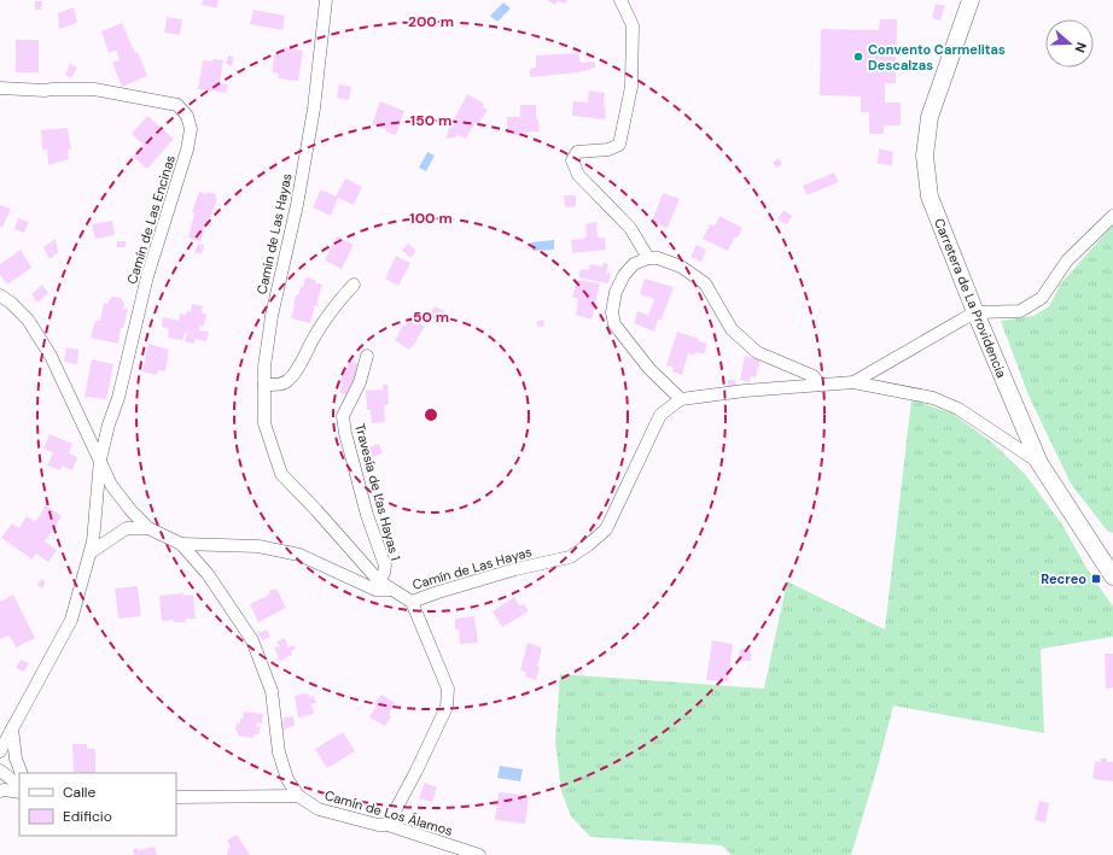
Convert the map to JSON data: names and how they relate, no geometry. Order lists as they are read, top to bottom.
{
  "streets": {
    "street": [
      "Camín de Las Encinas",
      "Camín de Las Hayas",
      "Carretera de La Providencia",
      "Travesía de Las Hayas 1",
      "Camín de Los Álamos"
    ]
  },
  "crossings": [
    ["Camín de Las Hayas", "Carretera de La Providencia"],
    ["Camín de Las Hayas", "Travesía de Las Hayas 1"]
  ],
  "places": {
    "other": ["Convento Carmelitas Descalzas"],
    "transit": ["Recreo"]
  },
  "legend": ["Calle", "Edificio"],
  "north": "right",
  "rings": [
    "200 m",
    "150 m",
    "100 m",
    "50 m"
  ]
}
